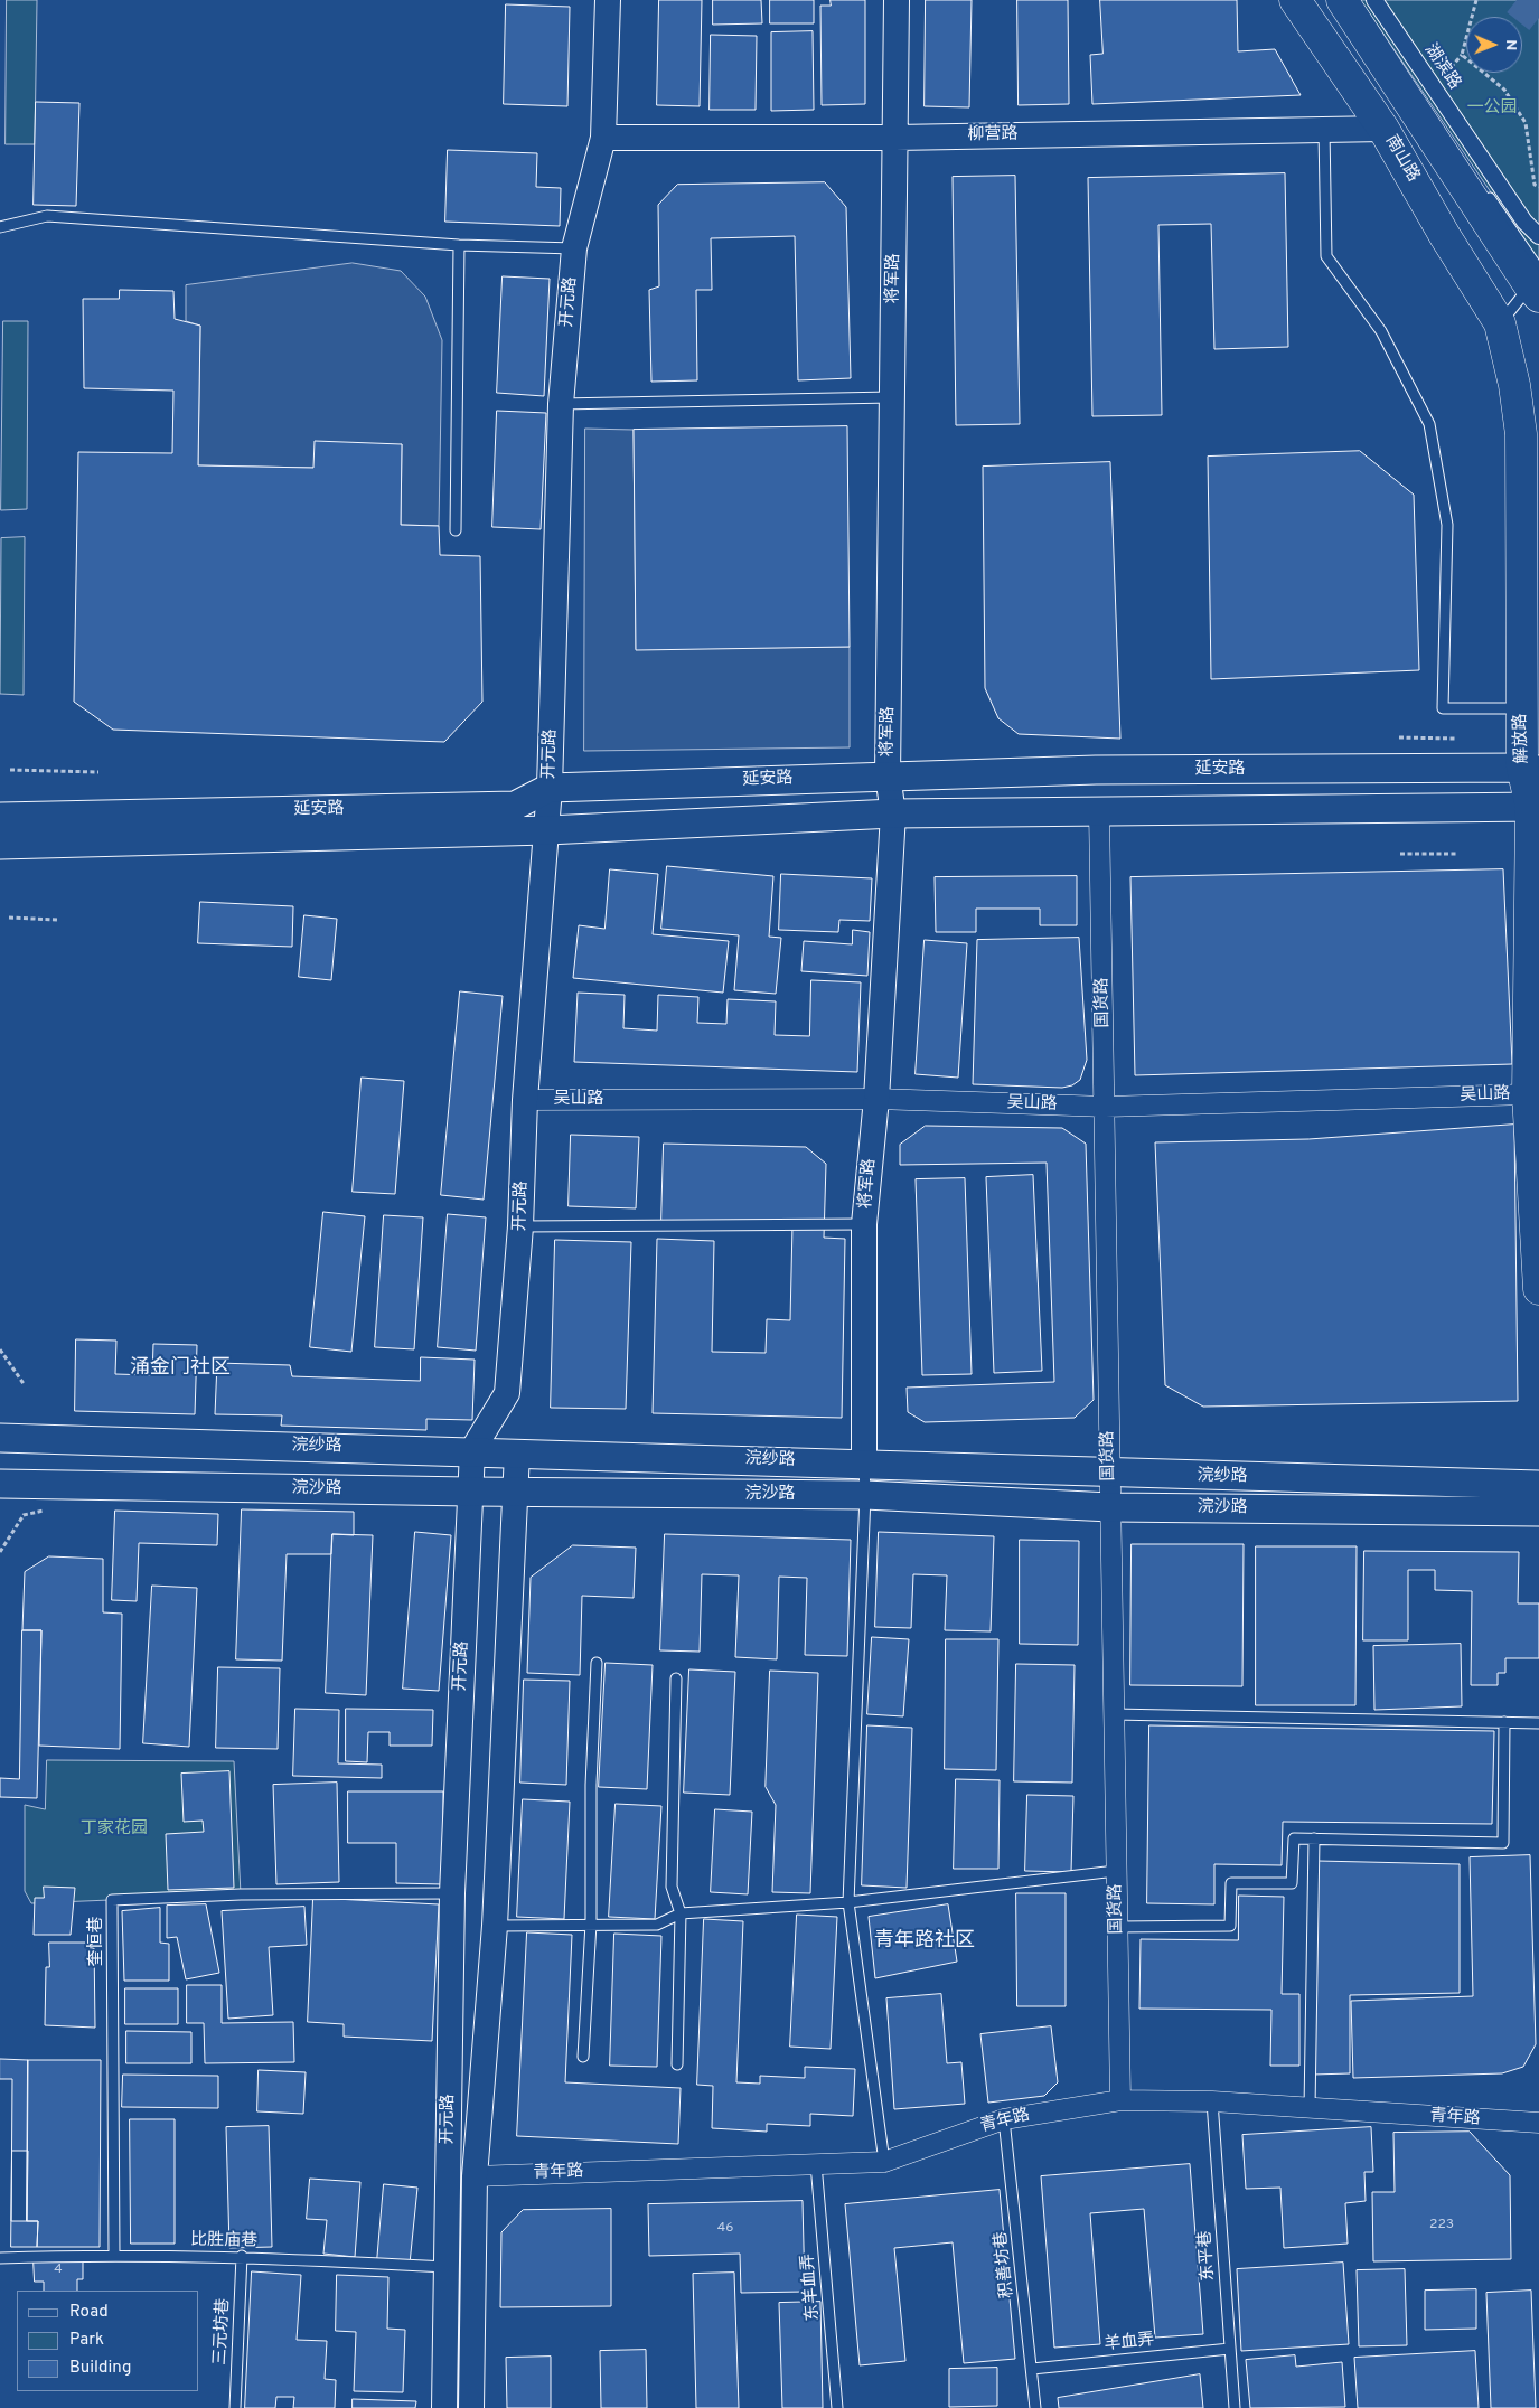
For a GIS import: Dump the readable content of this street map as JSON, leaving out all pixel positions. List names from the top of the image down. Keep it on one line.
{"streets":{"main road":["南山路","解放路","延安路","浣纱路","浣沙路"],"street":["湖滨路","柳营路","将军路","开元路","国货路","吴山路","青年路"],"lane":["奎恒巷","比胜庙巷","东平巷","积善坊巷","东羊血弄","三元坊巷","羊血弄"]},"crossings":[["柳营路","南山路"],["柳营路","将军路"],["柳营路","开元路"],["南山路","解放路"],["将军路","延安路"],["将军路","吴山路"],["将军路","浣纱路"],["开元路","延安路"],["开元路","吴山路"],["开元路","浣纱路"],["开元路","浣沙路"],["开元路","奎恒巷"],["开元路","青年路"],["开元路","比胜庙巷"],["解放路","延安路"],["解放路","吴山路"],["延安路","国货路"],["国货路","吴山路"],["国货路","浣纱路"],["国货路","浣沙路"],["国货路","青年路"],["奎恒巷","比胜庙巷"],["青年路","东平巷"],["青年路","积善坊巷"],["青年路","东羊血弄"],["比胜庙巷","三元坊巷"],["东平巷","羊血弄"],["积善坊巷","羊血弄"]],"districts":["涌金门社区","青年路社区"],"parks":["一公园","丁家花园"],"house_numbers":["223","46","4"],"legend":["Road","Park","Building"],"north":"right"}
